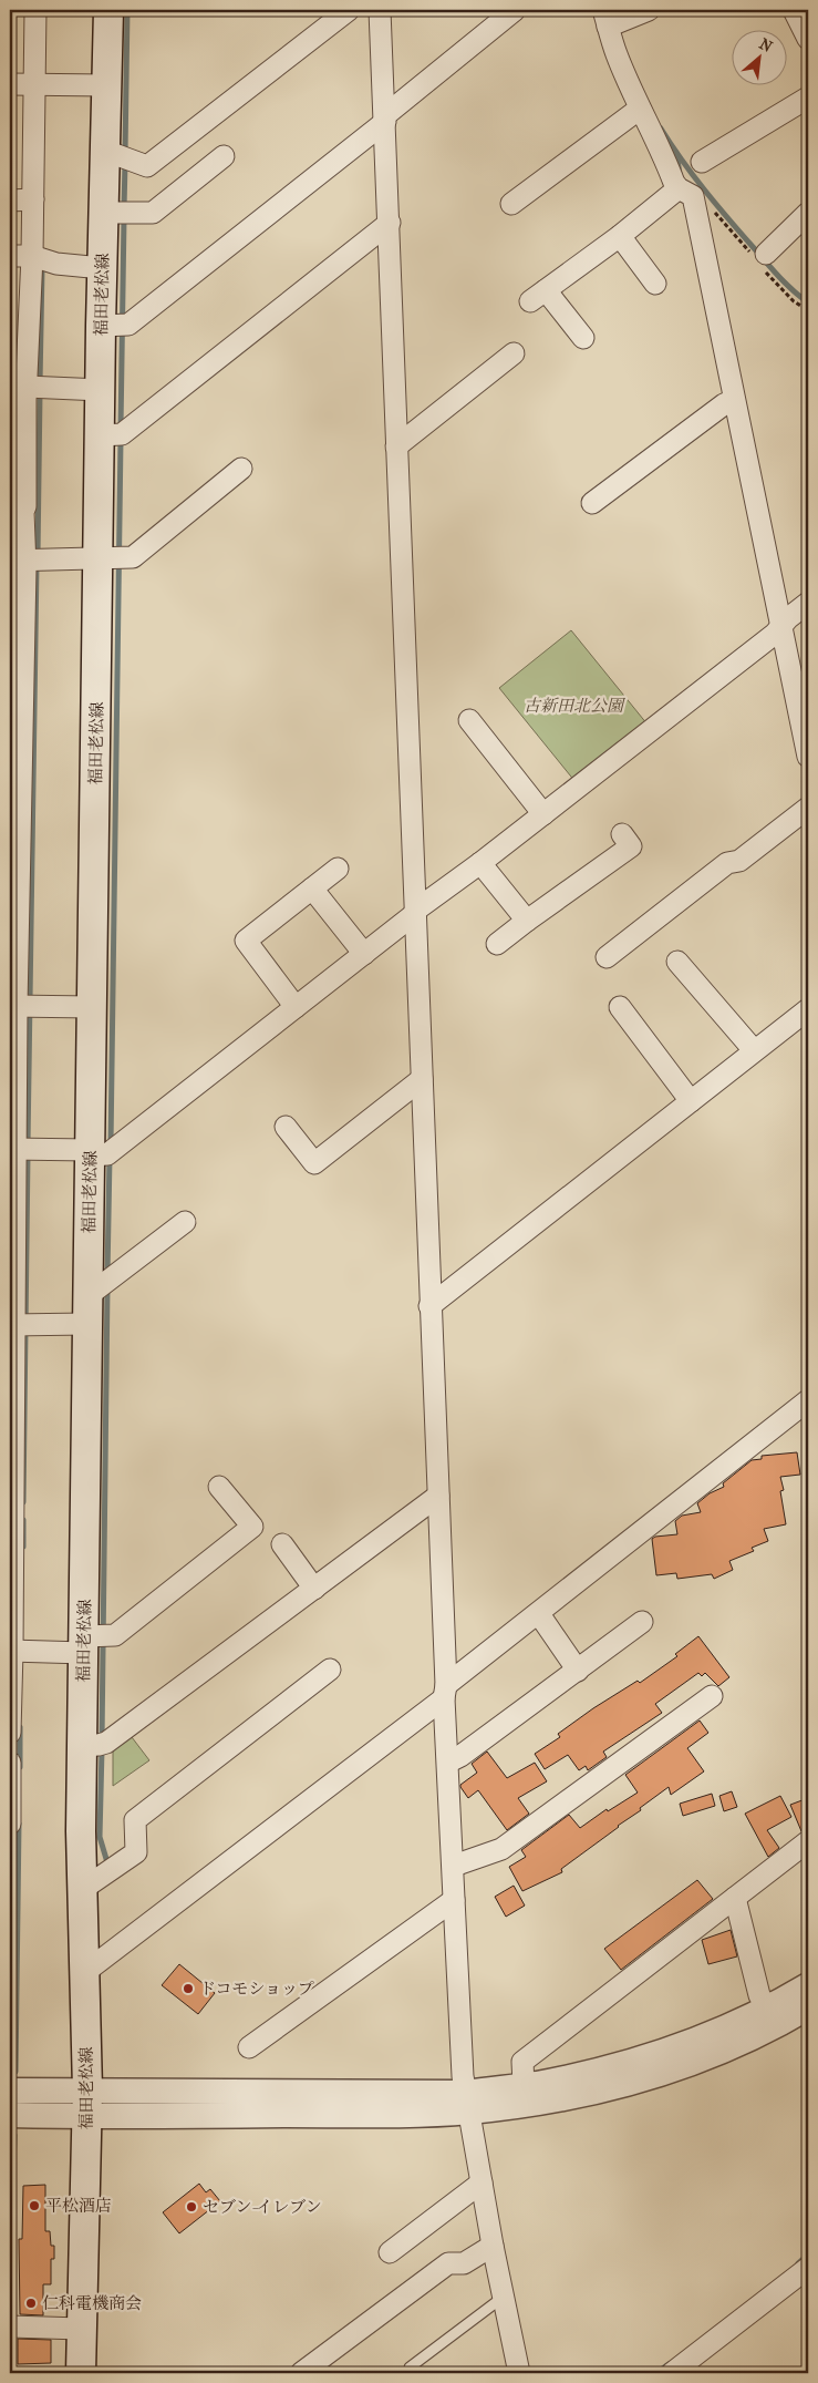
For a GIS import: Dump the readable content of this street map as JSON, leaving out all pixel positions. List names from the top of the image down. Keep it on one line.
{"streets":{"main road":["福田老松線"]},"parks":["古新田北公園"],"places":["ドコモショップ","平松酒店","セブン-イレブン","仁科電機商会"],"north":"top right"}
